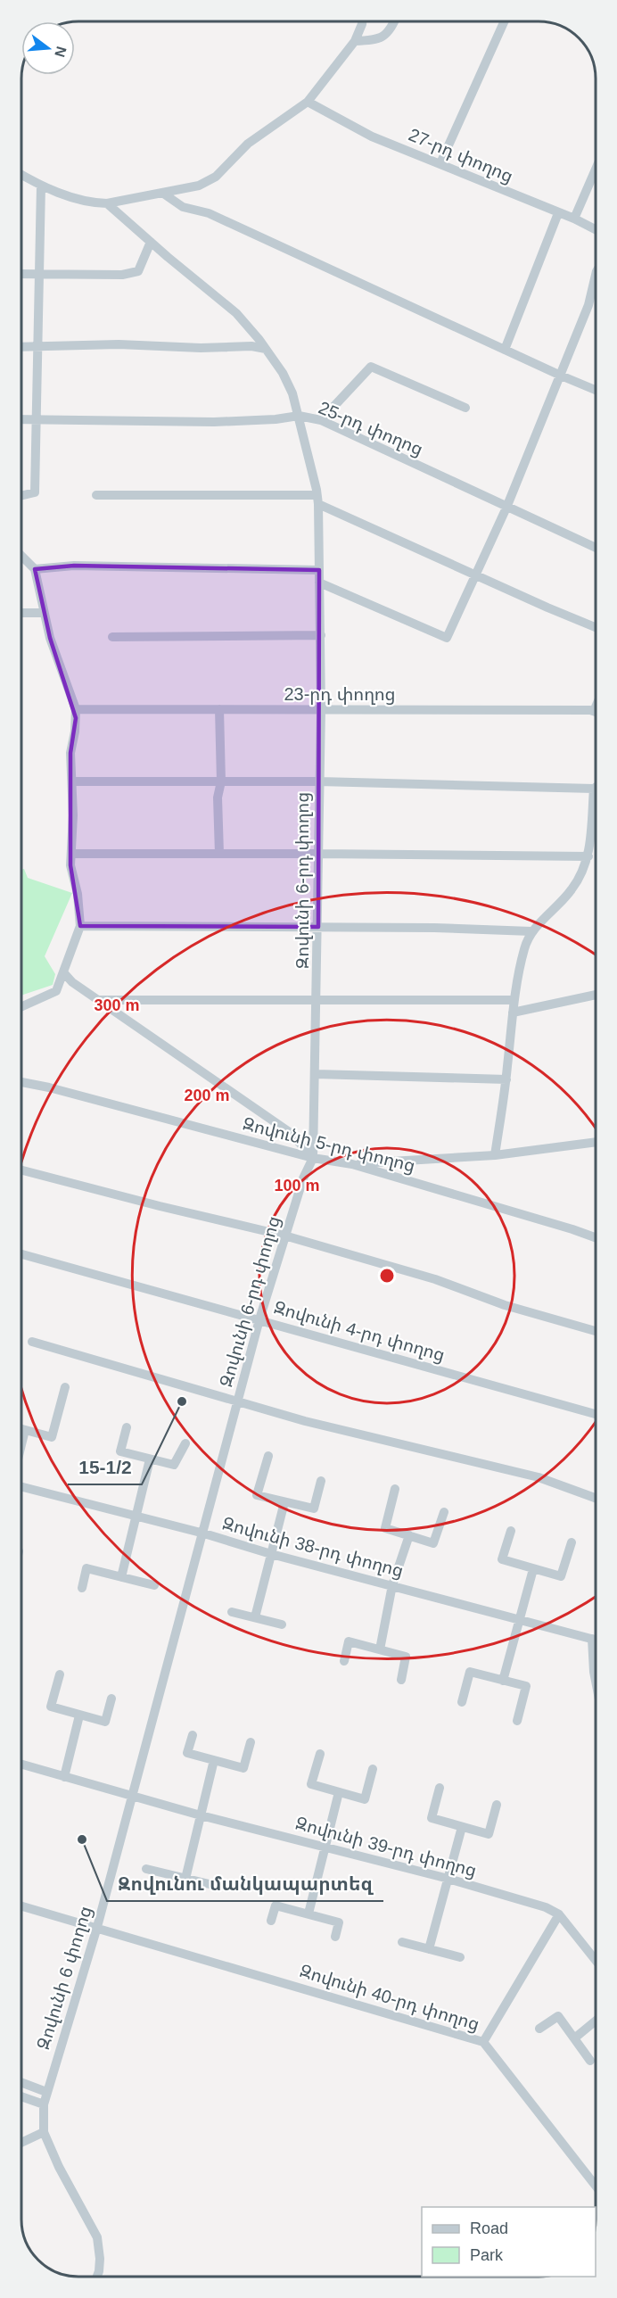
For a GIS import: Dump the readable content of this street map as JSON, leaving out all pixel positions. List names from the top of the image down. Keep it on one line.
{"streets":{"street":["27-րդ փողոց","25-րդ փողոց","23-րդ փողոց","Զովունի 6-րդ փողոց","Զովունի 5-րդ փողոց","Զովունի 4-րդ փողոց","Զովունի 38-րդ փողոց","Զովունի 39-րդ փողոց","Զովունի 6 փողոց","Զովունի 40-րդ փողոց"]},"crossings":[["25-րդ փողոց","Զովունի 6-րդ փողոց"],["23-րդ փողոց","Զովունի 6-րդ փողոց"],["Զովունի 6-րդ փողոց","Զովունի 5-րդ փողոց"],["Զովունի 6-րդ փողոց","Զովունի 4-րդ փողոց"],["Զովունի 6-րդ փողոց","Զովունի 38-րդ փողոց"],["Զովունի 6-րդ փողոց","Զովունի 39-րդ փողոց"],["Զովունի 6-րդ փողոց","Զովունի 6 փողոց"],["Զովունի 39-րդ փողոց","Զովունի 6 փողոց"],["Զովունի 6 փողոց","Զովունի 40-րդ փողոց"]],"places":["15-1/2","Զովունու մանկապարտեզ"],"legend":["Road","Park"],"north":"right","rings":["300 m","200 m","100 m"]}
